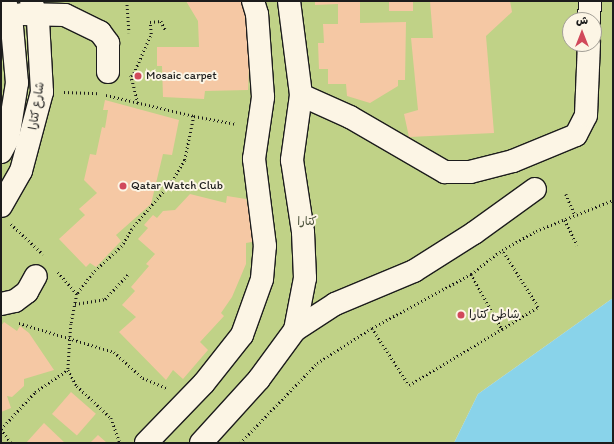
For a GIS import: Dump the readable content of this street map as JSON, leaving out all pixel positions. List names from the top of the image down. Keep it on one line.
{"streets":{"street":["شارع كتارا"]},"parks":["كتارا"],"places":["Mosaic carpet","Qatar Watch Club","شاطئ كتارا"],"north":"top"}
